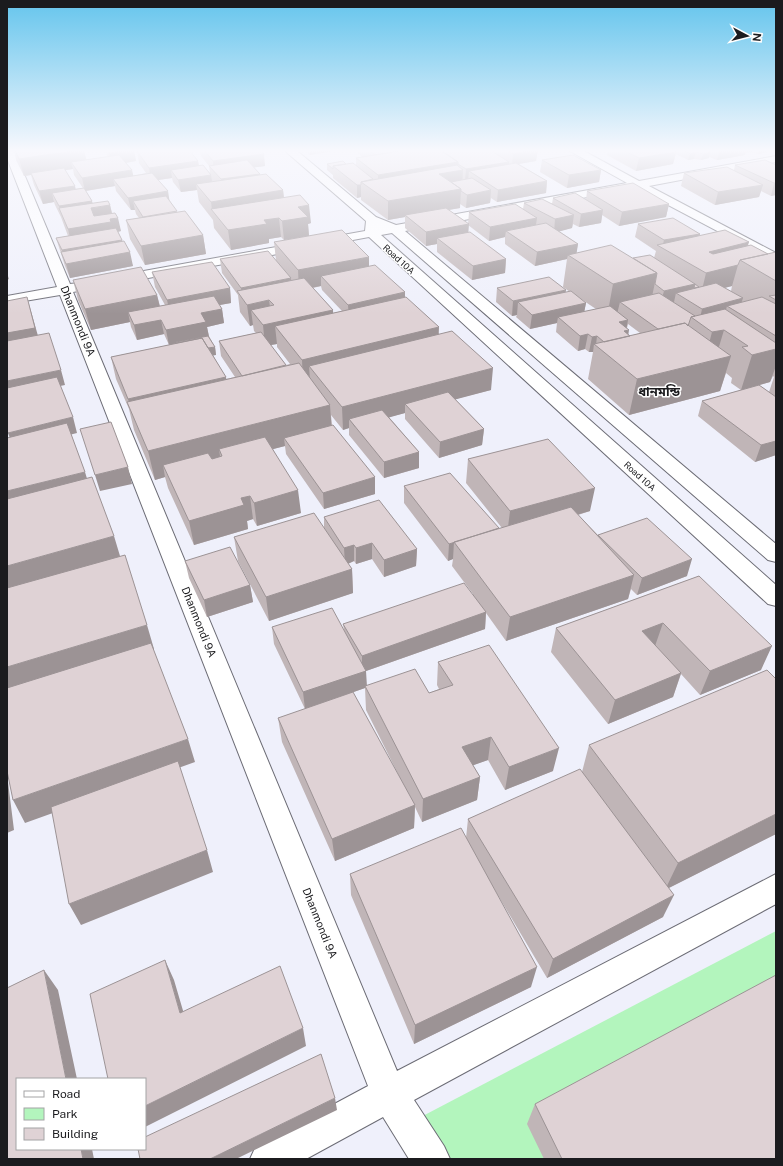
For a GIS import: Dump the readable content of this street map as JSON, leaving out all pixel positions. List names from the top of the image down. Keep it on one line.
{"streets":{"street":["Road 10A","Dhanmondi 9A"]},"districts":["ধানমন্ডি"],"legend":["Road","Park","Building"],"north":"right"}
